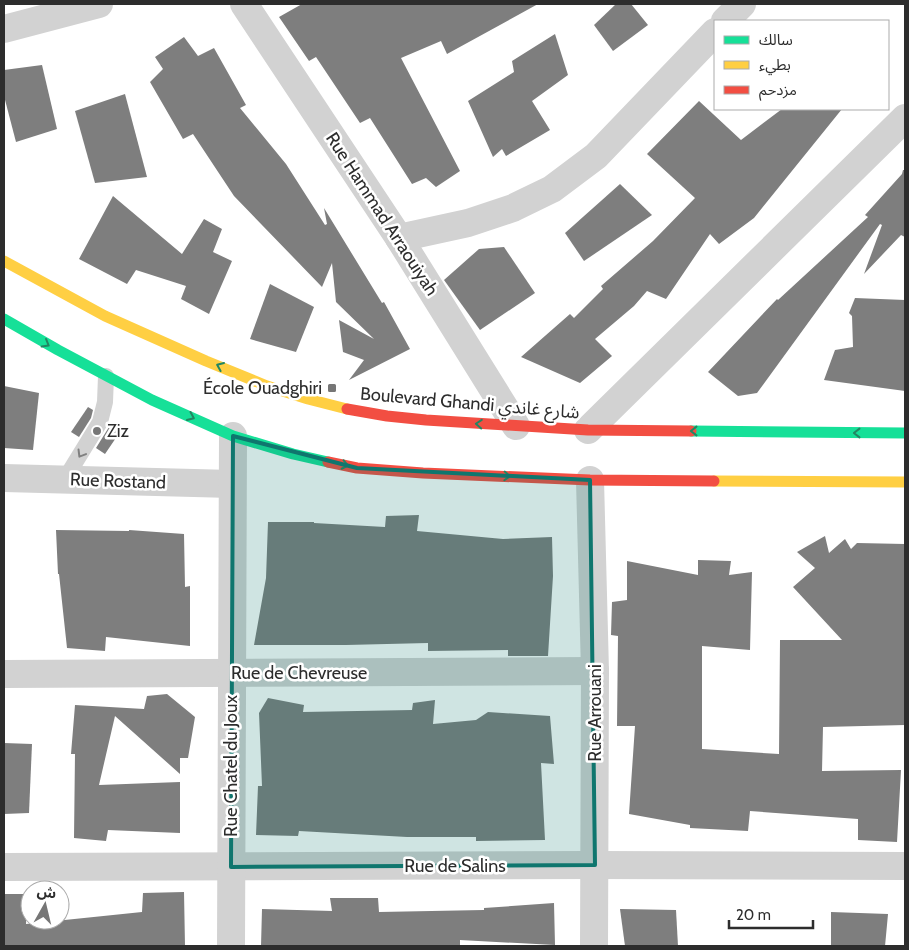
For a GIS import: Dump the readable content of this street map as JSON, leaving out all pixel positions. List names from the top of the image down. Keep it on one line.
{"streets":{"main road":["Boulevard Ghandi شارع غاندي"],"street":["Rue Hammad Arraouiyah","Rue Rostand","Rue de Chevreuse","Rue Arrouani","Rue Chatel du Joux","Rue de Salins"]},"crossings":[["Rue Hammad Arraouiyah","Boulevard Ghandi شارع غاندي"],["Rue Rostand","Rue Chatel du Joux"],["Rue de Chevreuse","Rue Arrouani"],["Rue de Chevreuse","Rue Chatel du Joux"],["Rue Arrouani","Rue de Salins"],["Rue Chatel du Joux","Rue de Salins"]],"places":{"transit":["École Ouadghiri"],"other":["Ziz"]},"legend":["سالك","بطيء","مزدحم"],"scale_bar":"20 m","north":"top"}
